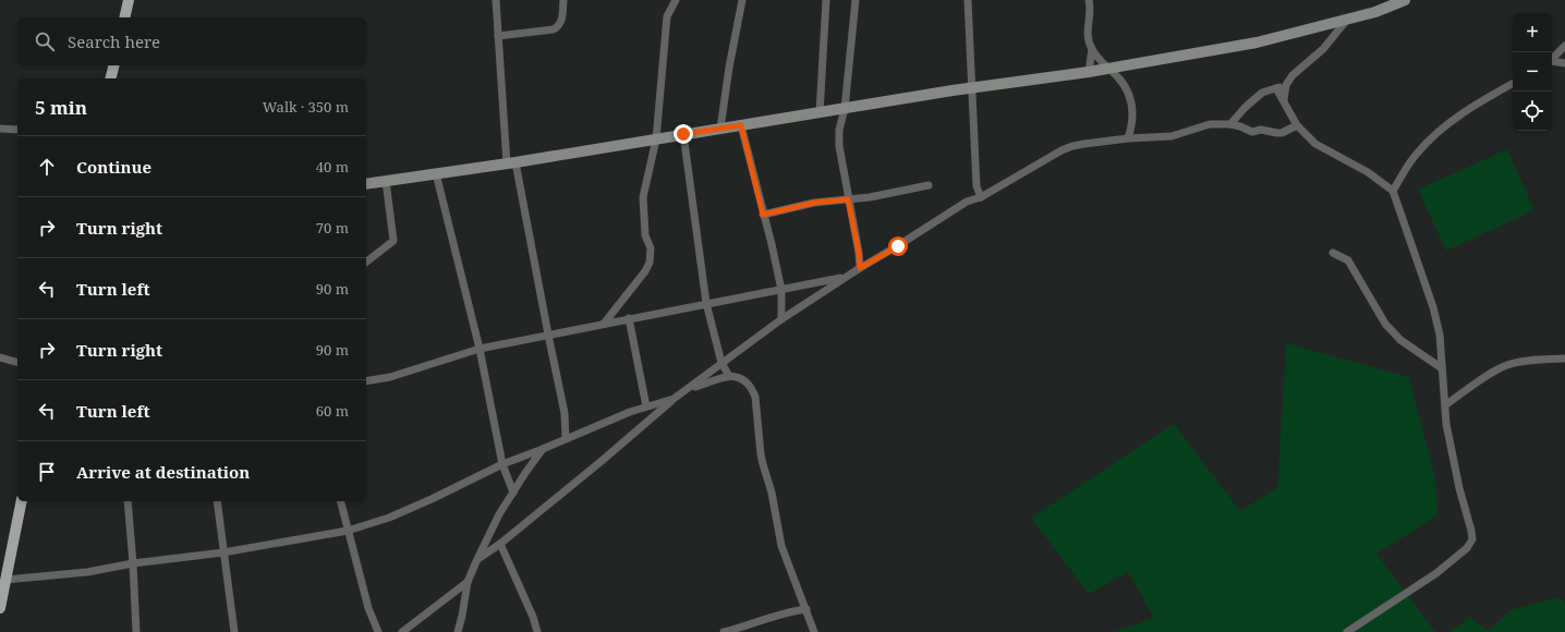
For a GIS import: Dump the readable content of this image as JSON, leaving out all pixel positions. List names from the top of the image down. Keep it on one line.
{"page":{"map_buttons":["+","−"],"search":"Search here","heading":["5 min","Walk · 350 m"],"list":[["Continue","40 m"],["Turn right","70 m"],["Turn left","90 m"],["Turn right","90 m"],["Turn left","60 m"],"Arrive at destination"]}}
